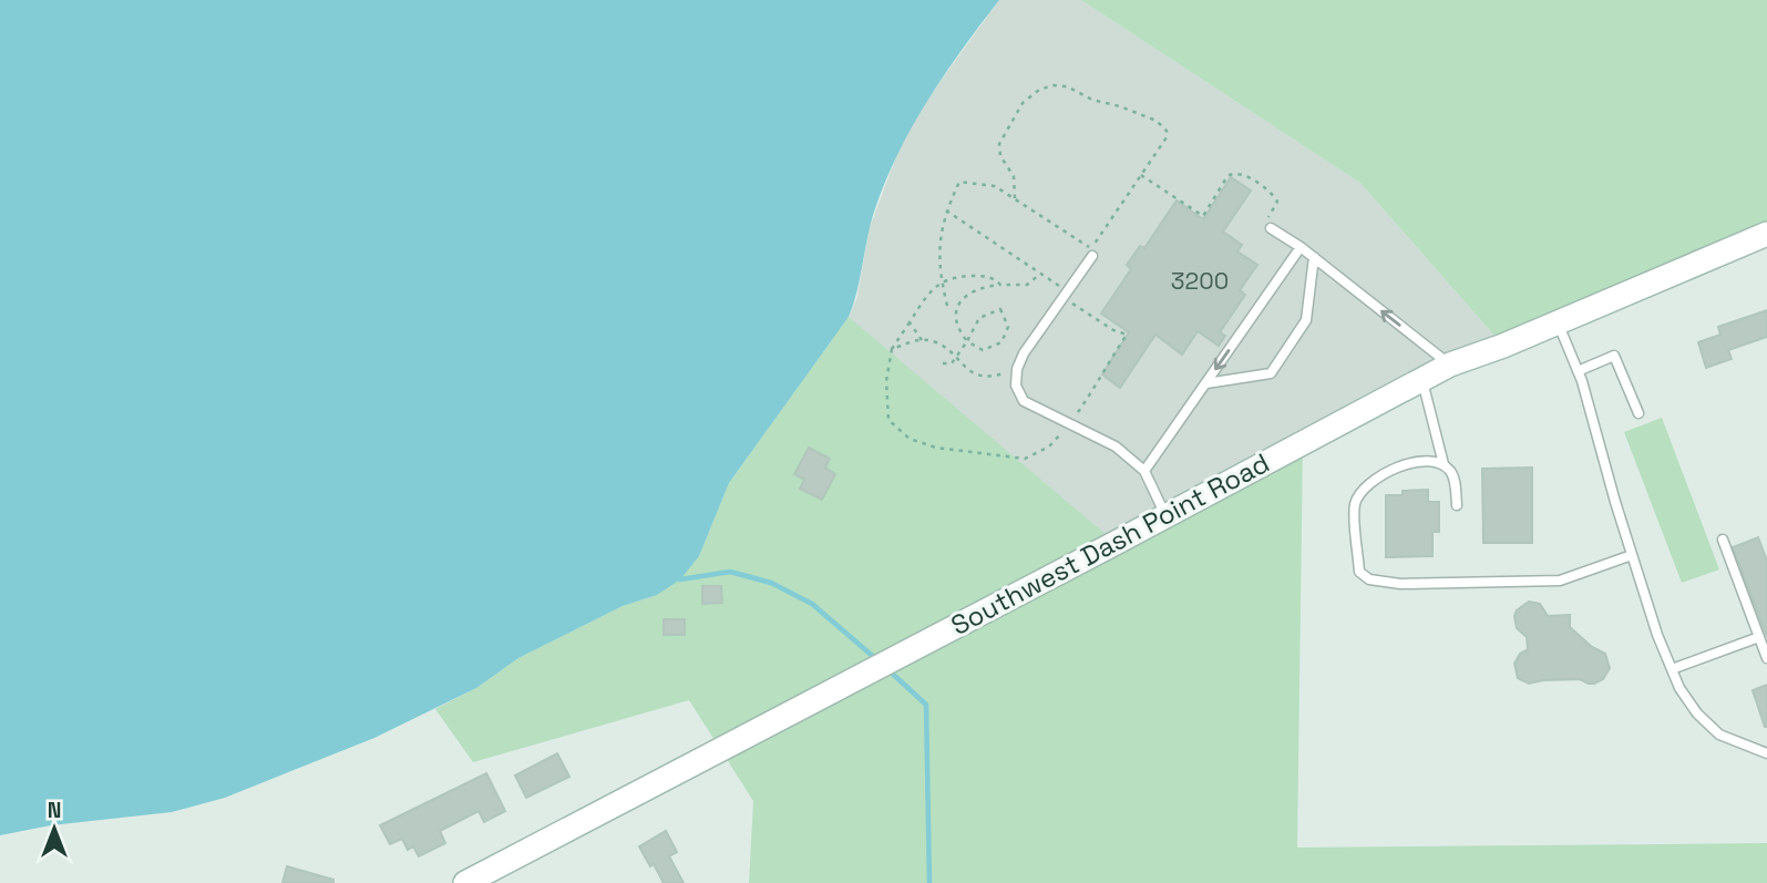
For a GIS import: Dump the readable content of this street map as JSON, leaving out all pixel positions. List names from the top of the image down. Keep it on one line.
{"streets":{"main road":["Southwest Dash Point Road"]},"house_numbers":["3200"],"north":"top"}
